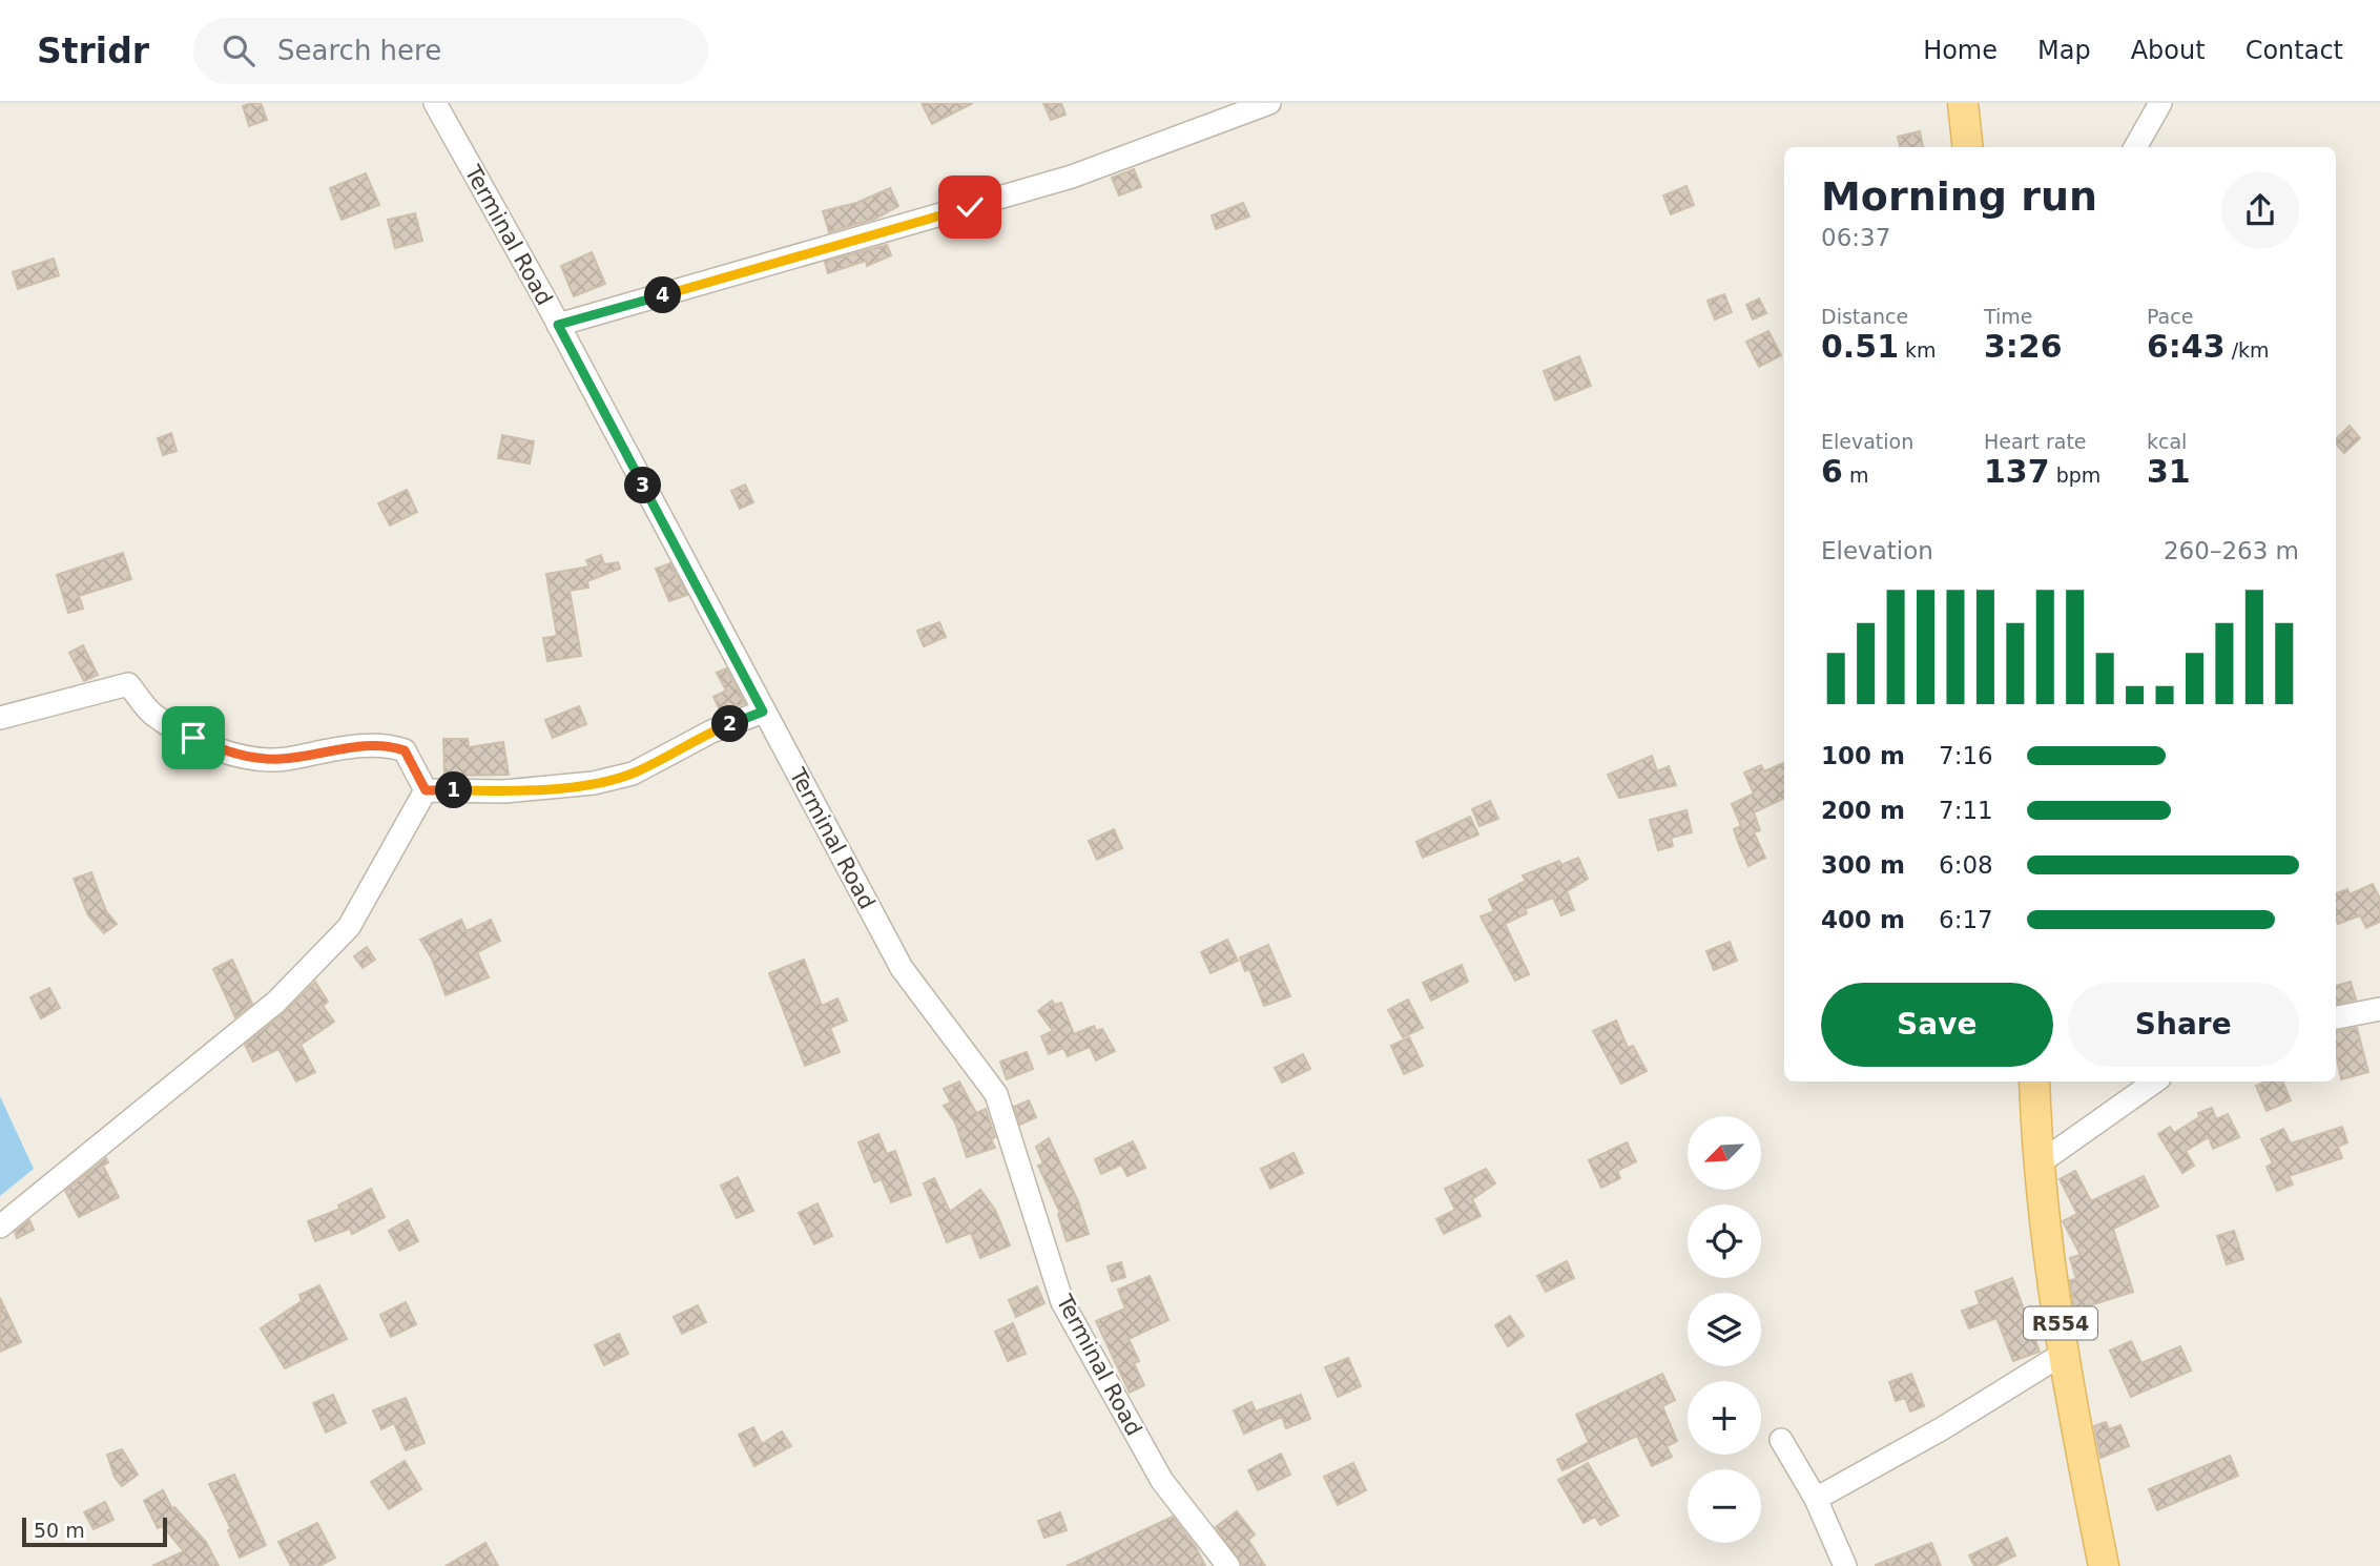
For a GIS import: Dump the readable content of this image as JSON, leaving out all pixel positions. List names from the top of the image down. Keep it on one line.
{"streets":{"main road":["R554"],"street":["Terminal Road"]},"scale_bar":"50 m","north":"bottom left","page":{"header":"Stridr","search":"Search here","nav":["Home","Map","About","Contact"],"heading":["Morning run","06:37"],"stats":[["Distance","0.51 km"],["Time","3:26"],["Pace","6:43 /km"],["Elevation","6 m"],["Heart rate","137 bpm"],["kcal","31"]],"pins":["4","3","2","1"],"chart":["Elevation","260–263 m"],"list":[{"name":"100 m","note":"7:16"},{"name":"200 m","note":"7:11"},{"name":"300 m","note":"6:08"},{"name":"400 m","note":"6:17"}],"buttons":["Save","Share"],"map_buttons":["+","−"],"scale":"50 m"}}
